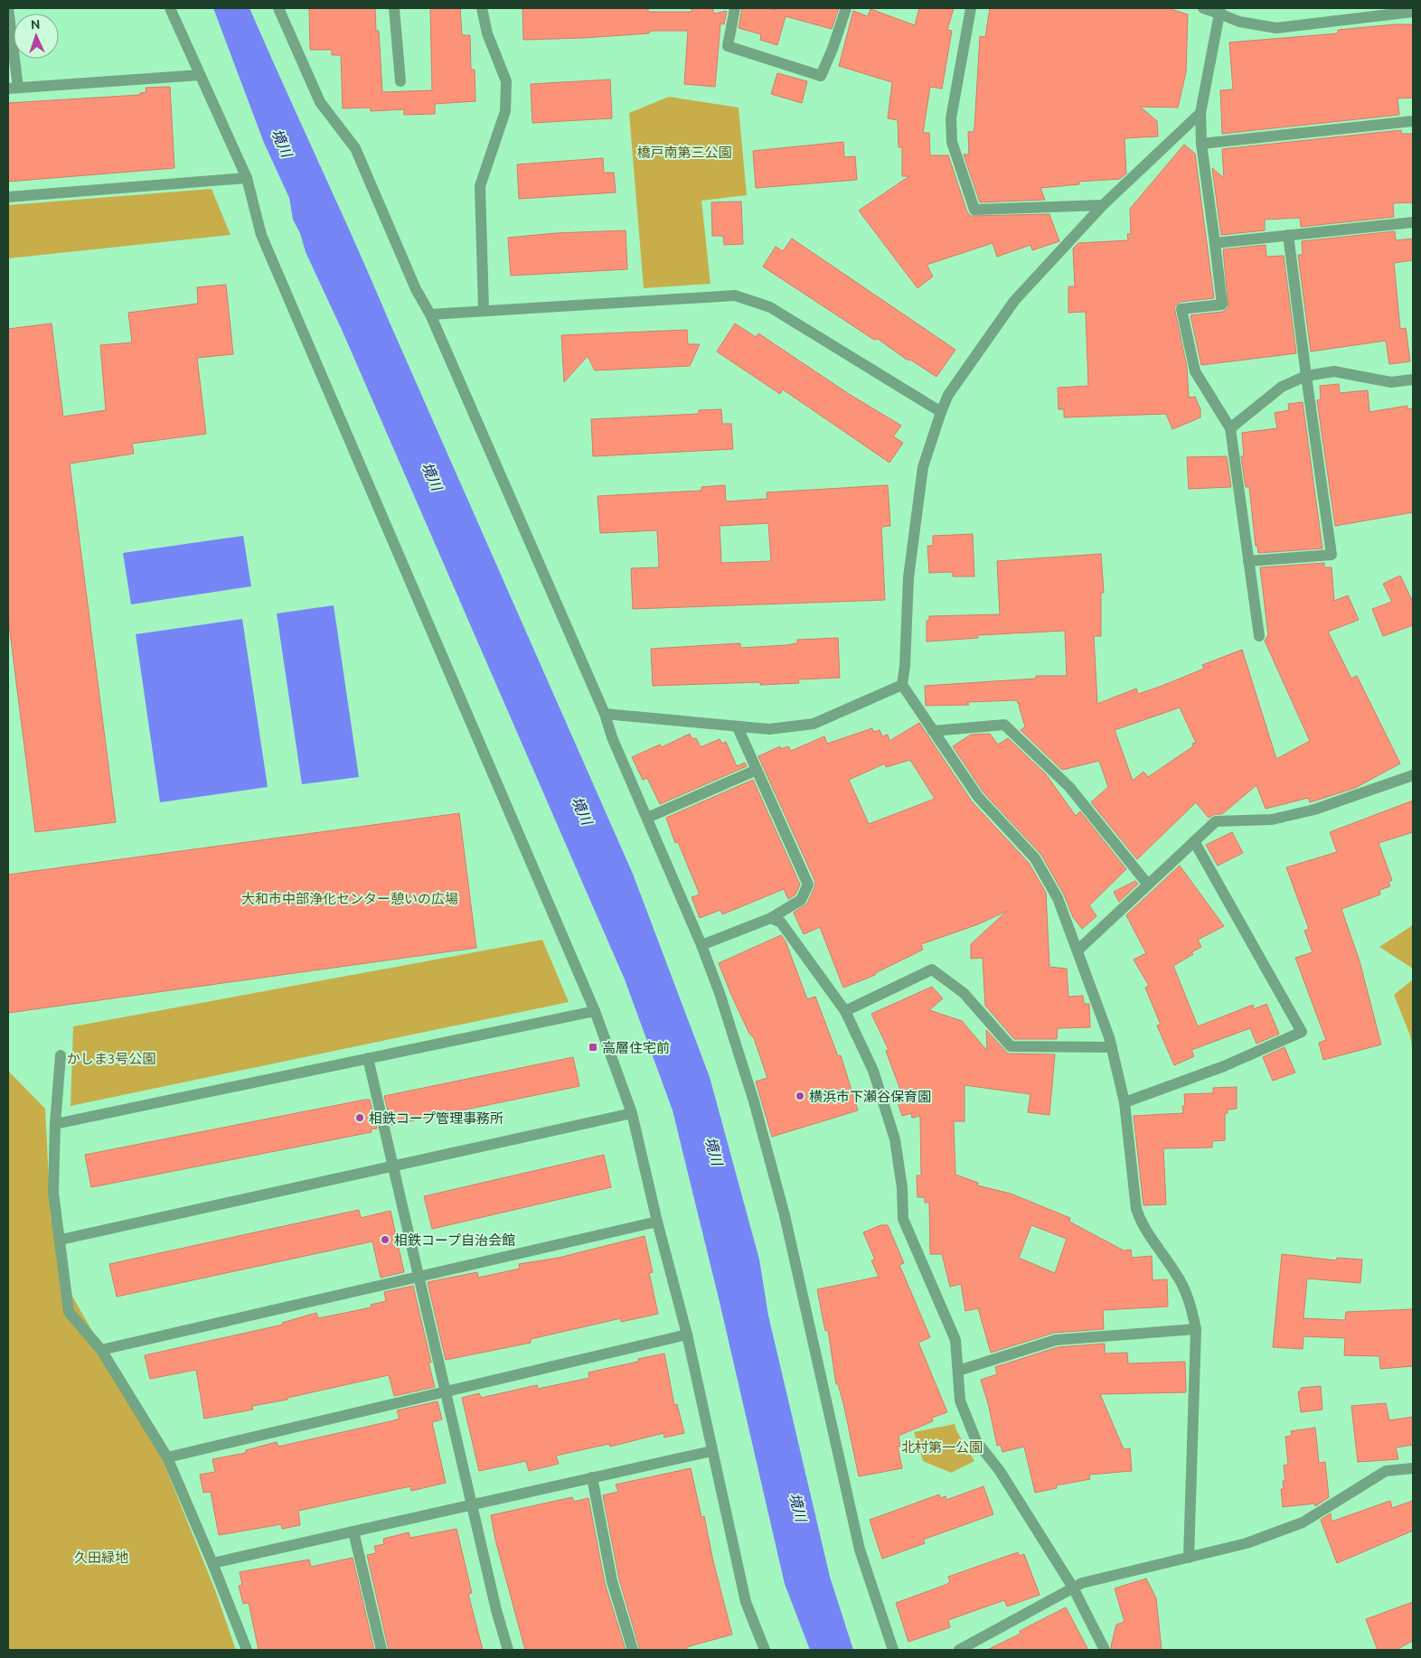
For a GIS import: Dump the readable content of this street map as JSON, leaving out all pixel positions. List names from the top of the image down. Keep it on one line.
{"water":["境川"],"parks":["橋戸南第三公園","大和市中部浄化センター憩いの広場","かしま3号公園","北村第一公園","久田緑地"],"places":{"transit":["高層住宅前"],"other":["横浜市下瀬谷保育園","相鉄コープ管理事務所","相鉄コープ自治会館"]},"north":"top"}
